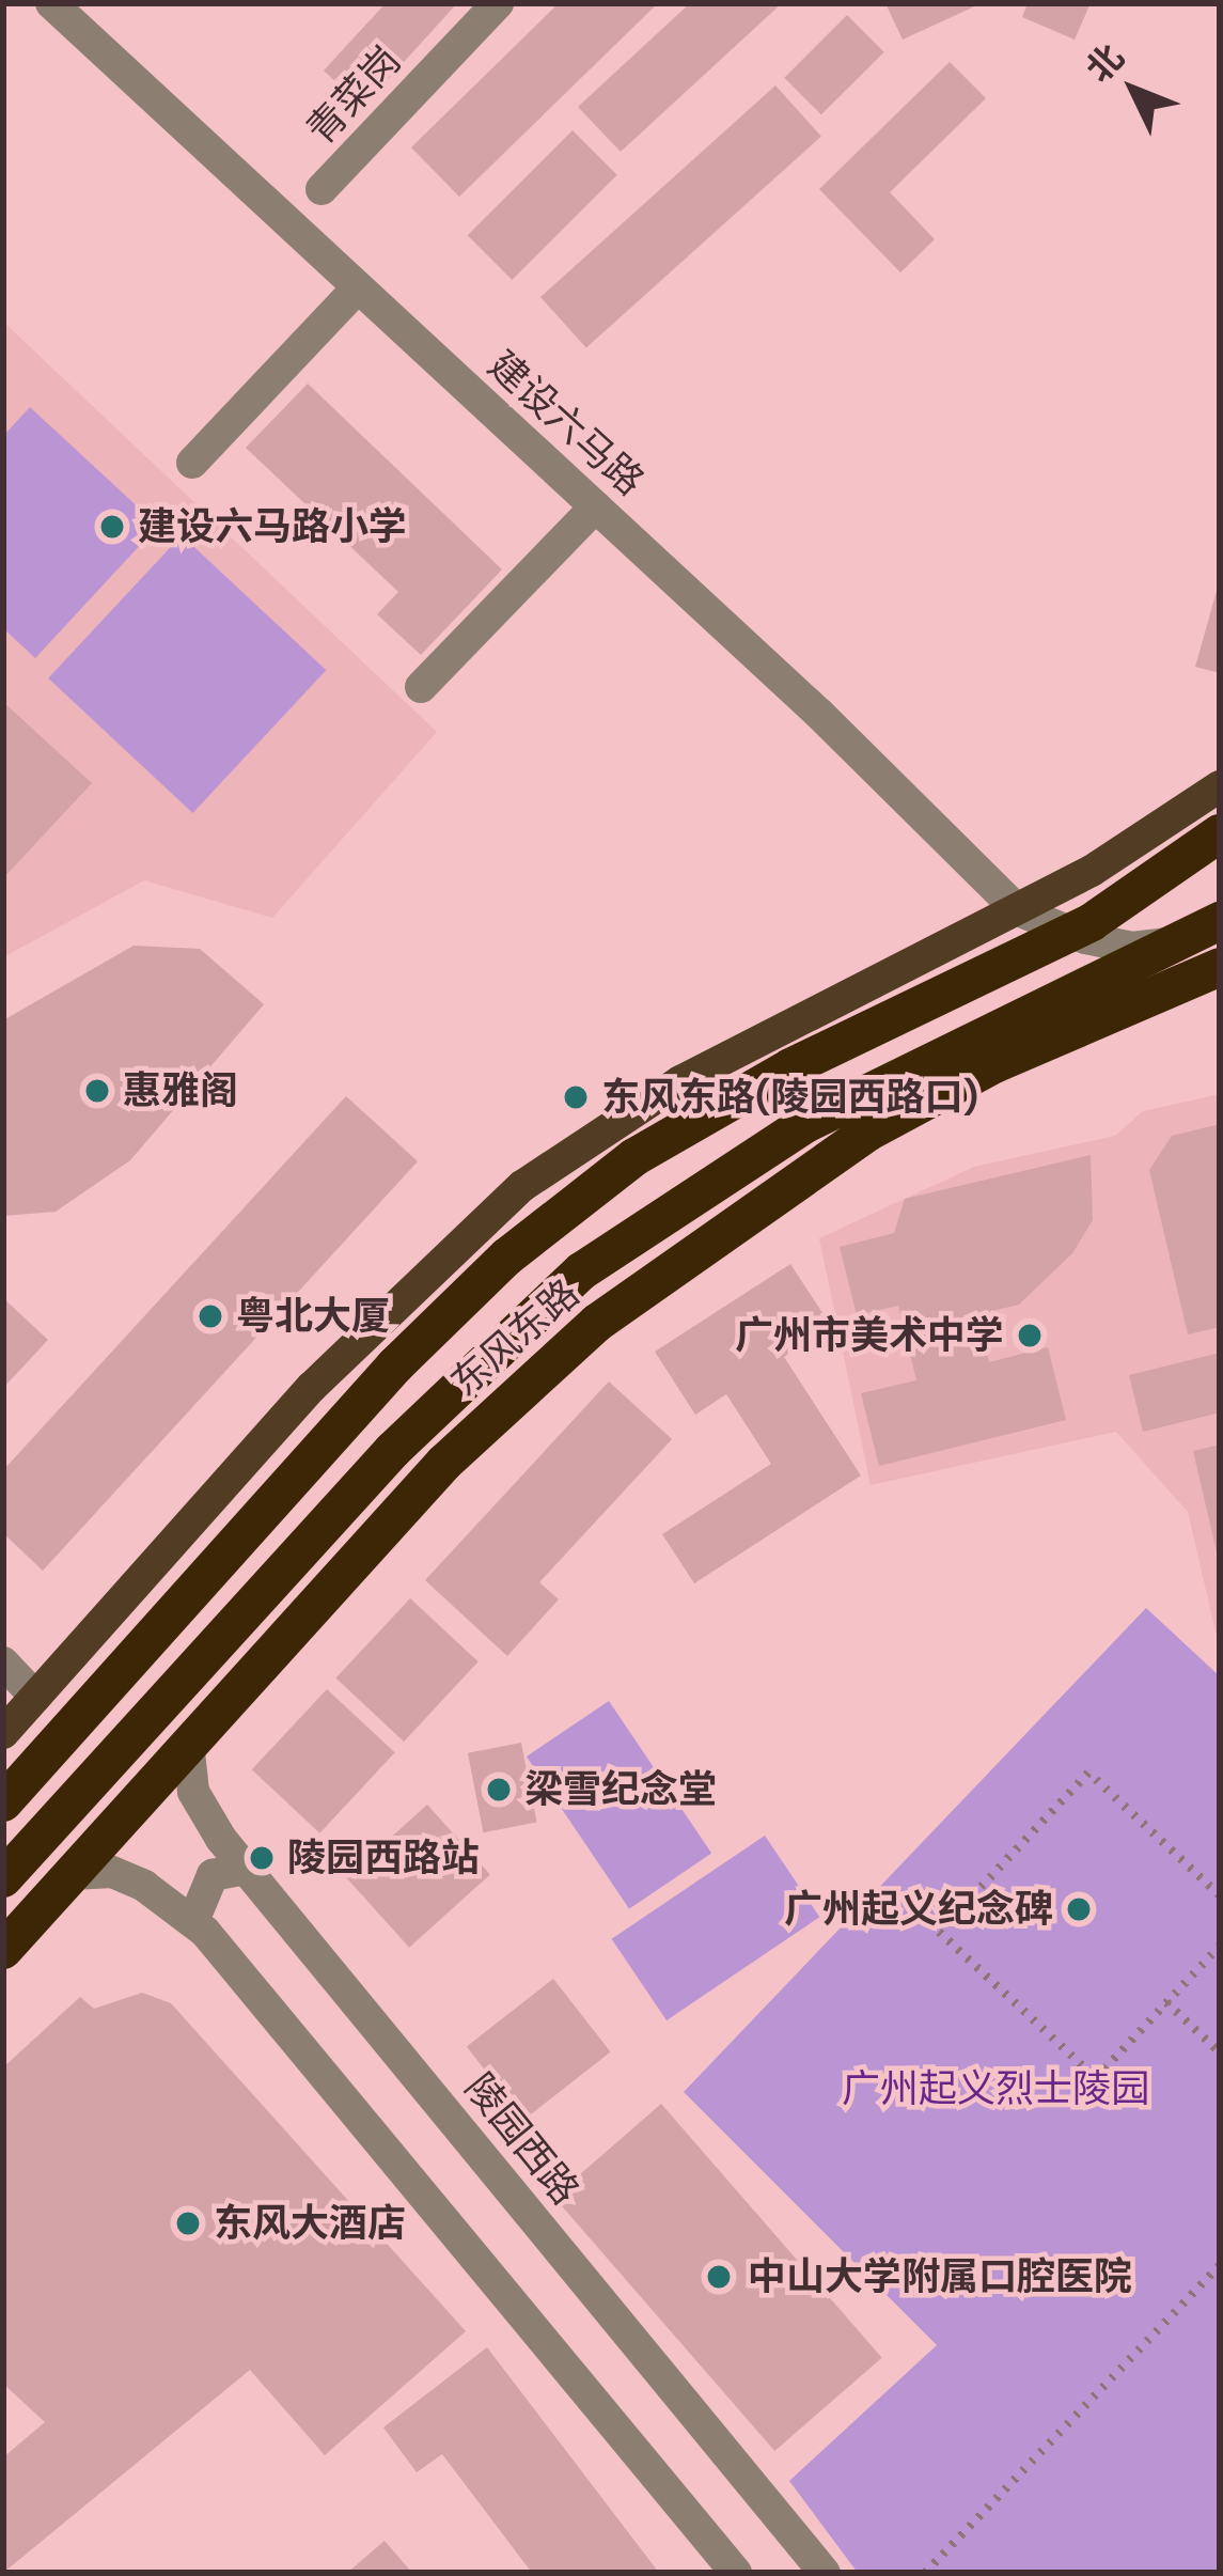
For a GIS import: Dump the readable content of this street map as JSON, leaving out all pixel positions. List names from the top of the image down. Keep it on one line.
{"streets":{"highway":["东风东路"],"street":["青菜岗","建设六马路","陵园西路"]},"crossings":[["东风东路","陵园西路"]],"parks":["广州起义烈士陵园"],"places":["建设六马路小学","惠雅阁","东风东路(陵园西路口)","粤北大厦","广州市美术中学","梁雪纪念堂","陵园西路站","广州起义纪念碑","东风大酒店","中山大学附属口腔医院"],"north":"top left"}
